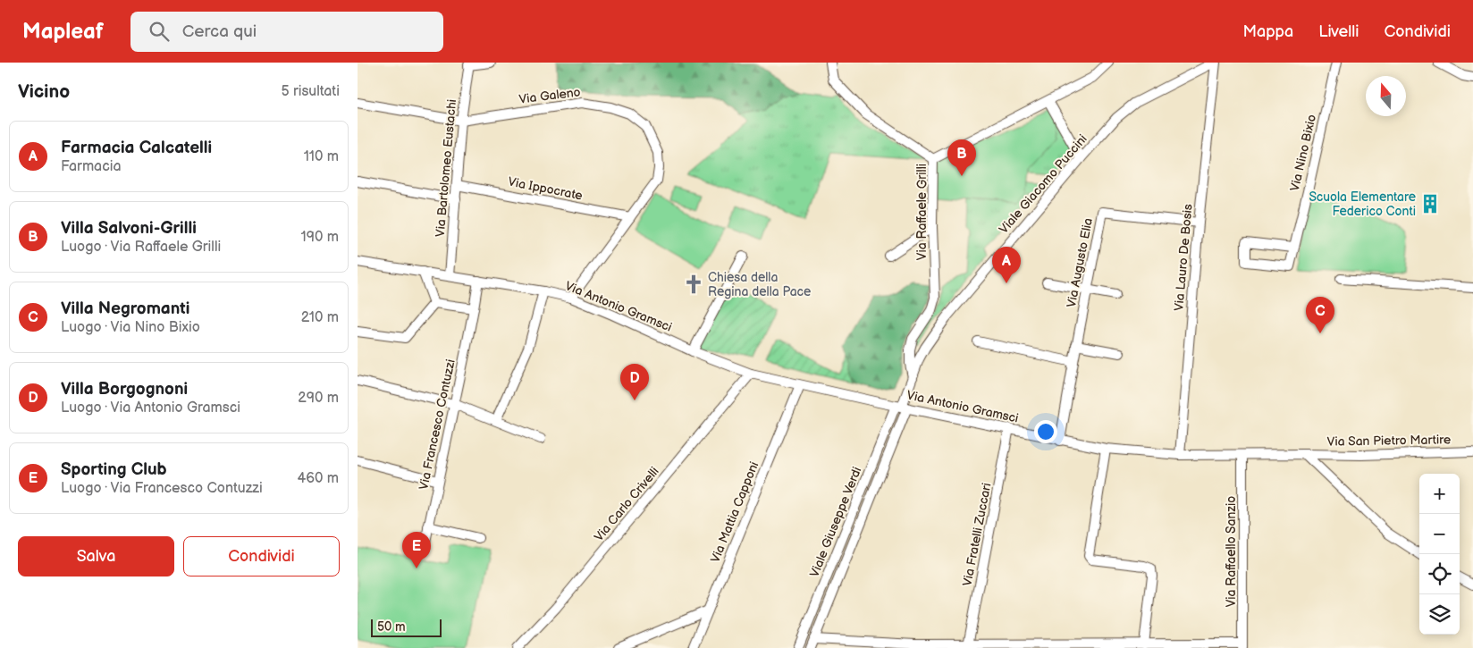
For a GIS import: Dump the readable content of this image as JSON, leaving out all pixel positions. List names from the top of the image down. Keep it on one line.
{"streets":{"street":["Via Galeno","Via Nino Bixio","Via Bartolomeo Eustachi","Viale Giacomo Puccini","Via Ippocrate","Via Raffaele Grilli","Via Lauro De Bosis","Via Augusto Elia","Via Antonio Gramsci","Via Francesco Contuzzi","Via San Pietro Martire","Via Carlo Crivelli","Via Mattia Capponi","Viale Giuseppe Verdi","Via Fratelli Zuccari","Via Raffaello Sanzio"]},"crossings":[["Via Galeno","Via Bartolomeo Eustachi"],["Via Galeno","Via Ippocrate"],["Via Galeno","Via Antonio Gramsci"],["Via Bartolomeo Eustachi","Via Ippocrate"],["Via Bartolomeo Eustachi","Via Antonio Gramsci"],["Viale Giacomo Puccini","Via Raffaele Grilli"],["Viale Giacomo Puccini","Via Lauro De Bosis"],["Viale Giacomo Puccini","Via Antonio Gramsci"],["Viale Giacomo Puccini","Viale Giuseppe Verdi"],["Via Lauro De Bosis","Via Augusto Elia"],["Via Lauro De Bosis","Via Antonio Gramsci"],["Via Augusto Elia","Via Antonio Gramsci"],["Via Antonio Gramsci","Via Francesco Contuzzi"],["Via Antonio Gramsci","Via San Pietro Martire"],["Via Antonio Gramsci","Via Carlo Crivelli"],["Via Antonio Gramsci","Via Mattia Capponi"],["Via Antonio Gramsci","Viale Giuseppe Verdi"],["Via Antonio Gramsci","Via Fratelli Zuccari"],["Via Antonio Gramsci","Via Raffaello Sanzio"]],"places":{"building":["Scuola Elementare Federico Conti"],"church":["Chiesa della Regina della Pace"]},"scale_bar":"50 m","north":"top","page":{"header":"Mapleaf","search":"Cerca qui","nav":["Mappa","Livelli","Condividi"],"heading":["Vicino","5 risultati"],"list":[{"mark":"A","name":"Farmacia Calcatelli","note":"Farmacia","value":"110 m"},{"mark":"B","name":"Villa Salvoni-Grilli","note":"Luogo · Via Raffaele Grilli","value":"190 m"},{"mark":"C","name":"Villa Negromanti","note":"Luogo · Via Nino Bixio","value":"210 m"},{"mark":"D","name":"Villa Borgognoni","note":"Luogo · Via Antonio Gramsci","value":"290 m"},{"mark":"E","name":"Sporting Club","note":"Luogo · Via Francesco Contuzzi","value":"460 m"}],"pins":["B","A","C","D","E"],"map_buttons":["+","−"],"buttons":["Salva","Condividi"],"scale":"50 m"}}
